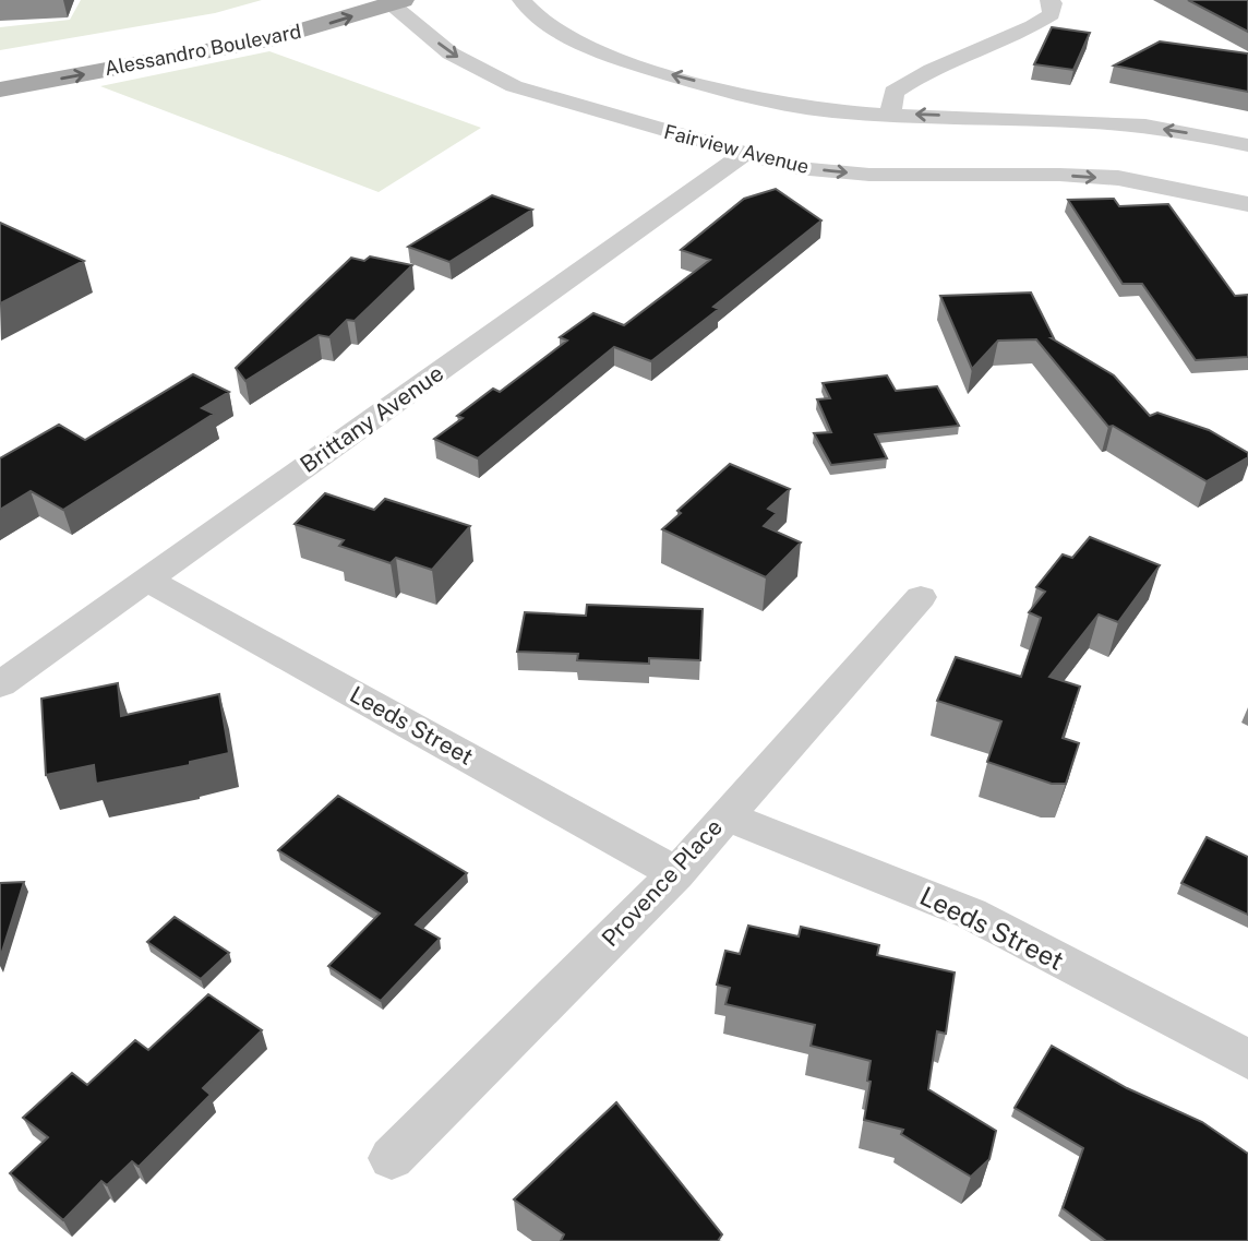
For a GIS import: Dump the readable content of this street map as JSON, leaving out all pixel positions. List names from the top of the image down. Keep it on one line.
{"streets":{"main road":["Alessandro Boulevard"],"street":["Fairview Avenue","Brittany Avenue","Leeds Street","Provence Place"]},"crossings":[["Alessandro Boulevard","Fairview Avenue"],["Fairview Avenue","Brittany Avenue"],["Brittany Avenue","Leeds Street"],["Leeds Street","Provence Place"]]}
